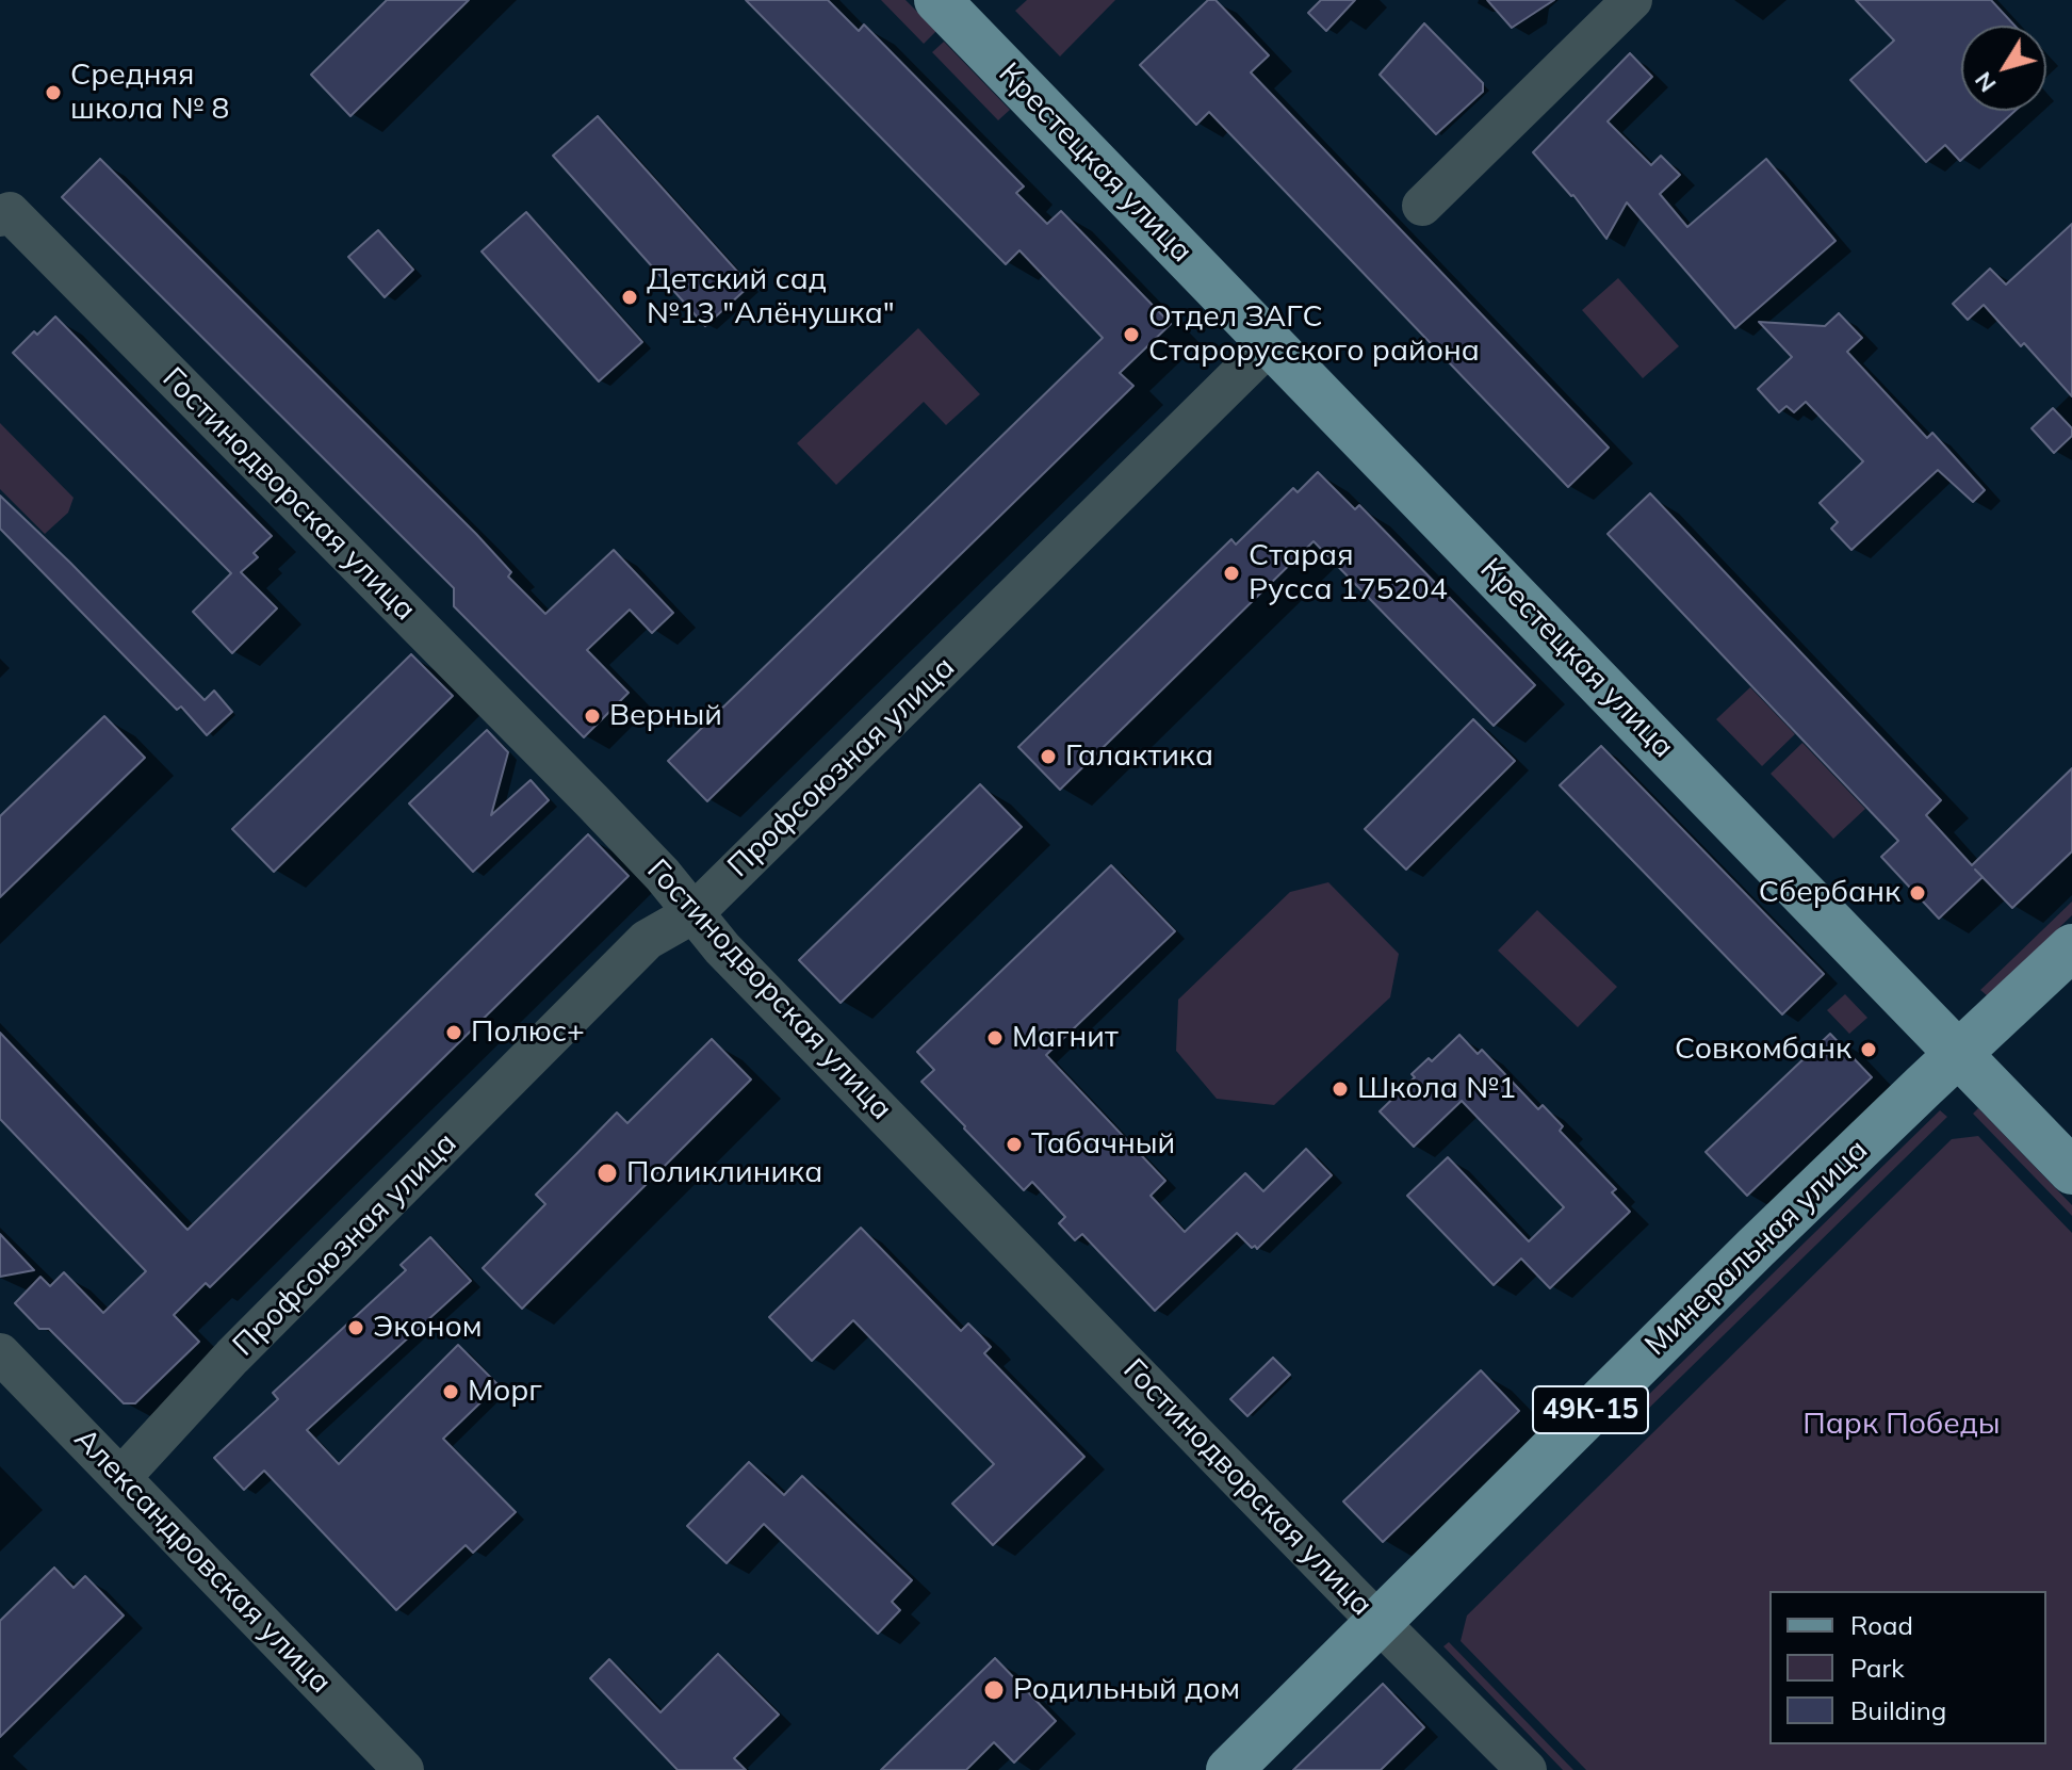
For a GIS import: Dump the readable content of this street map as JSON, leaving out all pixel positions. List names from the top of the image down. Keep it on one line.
{"streets":{"main road":["Крестецкая улица","Минеральная улица","49К-15"],"street":["Гостинодворская улица","Профсоюзная улица","Александровская улица"]},"crossings":[["Крестецкая улица","Профсоюзная улица"],["Крестецкая улица","Минеральная улица"],["Гостинодворская улица","Профсоюзная улица"],["Гостинодворская улица","Минеральная улица"],["Профсоюзная улица","Александровская улица"]],"parks":["Парк Победы"],"places":["Средняя школа № 8","Детский сад №13 \"Алёнушка\"","Отдел ЗАГС Старорусского района","Старая Русса 175204","Верный","Галактика","Сбербанк","Полюс+","Магнит","Совкомбанк","Школа №1","Табачный","Поликлиника","Эконом","Морг","Родильный дом"],"legend":["Road","Park","Building"],"north":"bottom left"}
